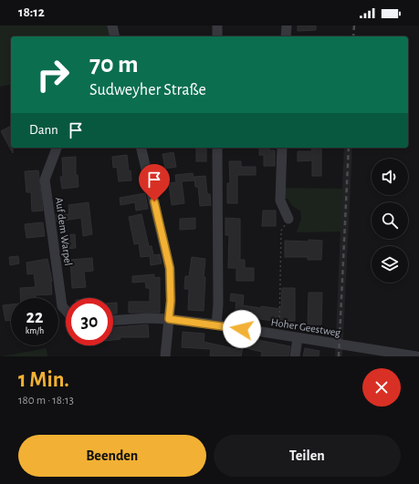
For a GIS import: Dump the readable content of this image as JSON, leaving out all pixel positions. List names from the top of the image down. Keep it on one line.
{"streets":{"street":["Auf dem Warpel","Hoher Geestweg"]},"page":{"status":"18:12","turn":["70 m","Sudweyher Straße"],"then":"Dann","speed":"22 km/h","limit":"30","heading":["1 Min.","180 m · 18:13"],"buttons":["Beenden","Teilen"]}}
